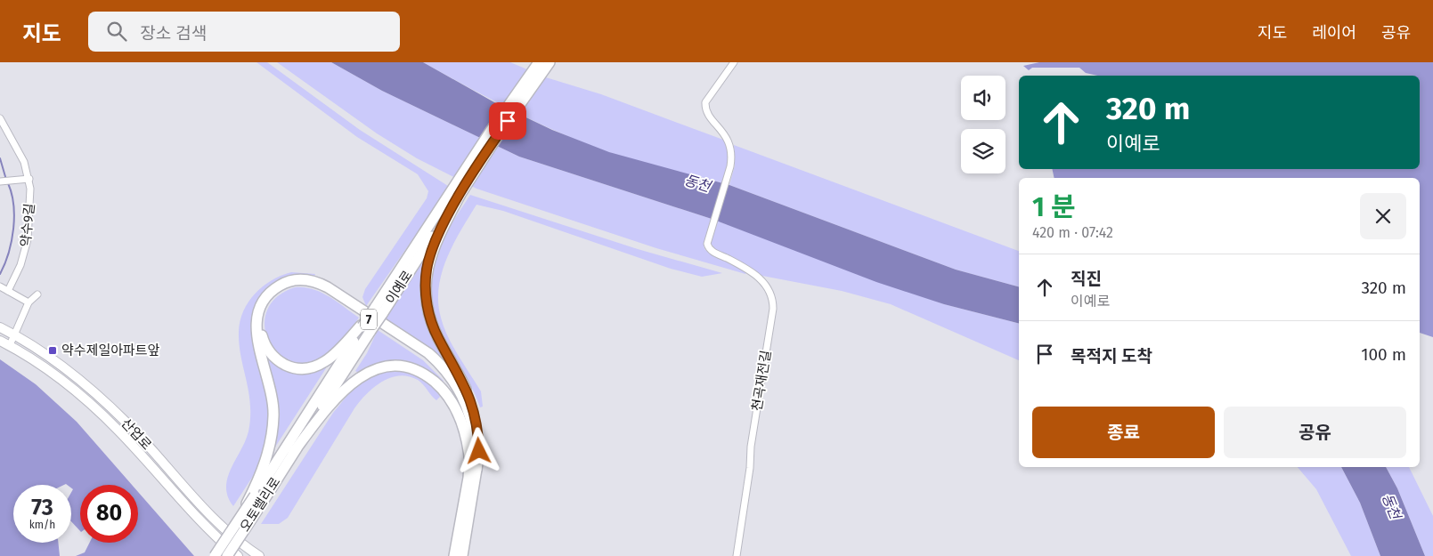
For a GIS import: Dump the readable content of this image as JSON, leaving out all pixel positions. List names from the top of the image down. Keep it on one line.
{"streets":{"highway":["이예로","7","오토밸리로"],"main road":["산업로"],"street":["약수9길","천곡재전길"]},"crossings":[["이예로","7"]],"water":["동천"],"places":{"transit":["약수제일아파트앞"]},"page":{"header":"지도","search":"장소 검색","nav":["지도","레이어","공유"],"turn":["320 m","이예로"],"heading":["1 분","420 m · 07:42"],"list":[{"name":"직진","note":"이예로","value":"320 m"},{"name":"목적지 도착","value":"100 m"}],"buttons":["종료","공유"],"speed":"73 km/h","limit":"80"}}
